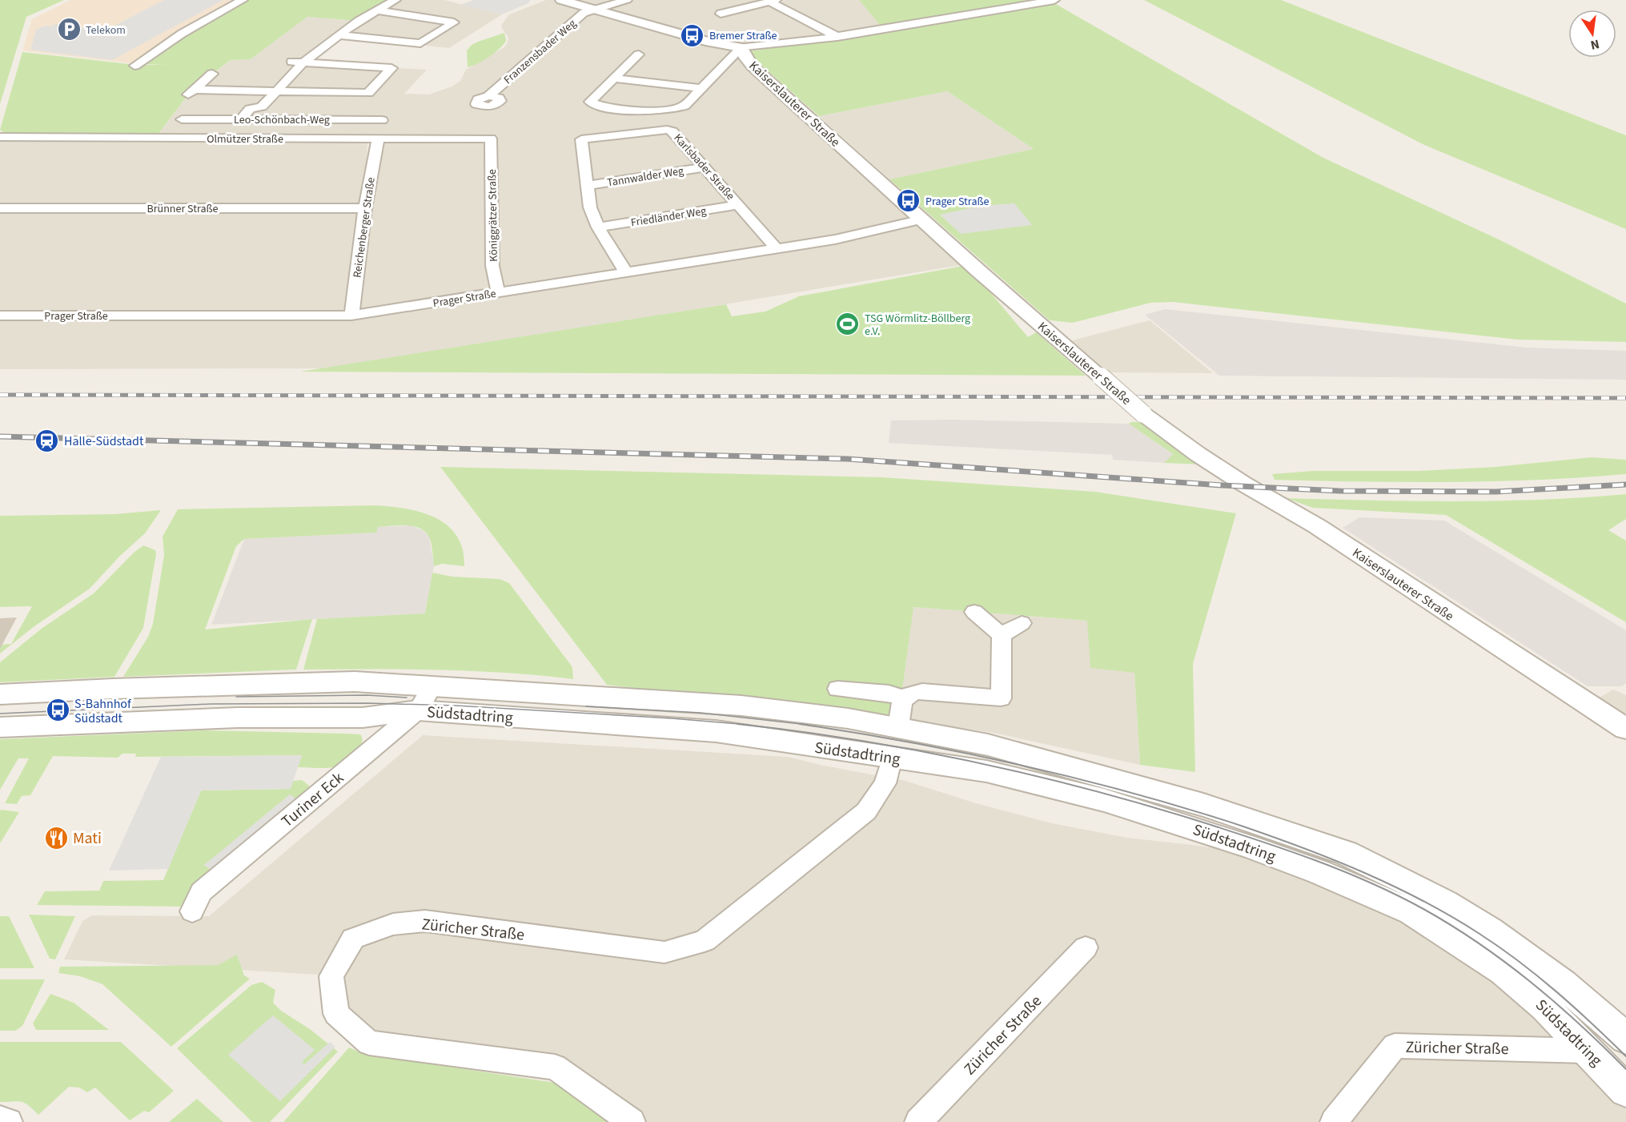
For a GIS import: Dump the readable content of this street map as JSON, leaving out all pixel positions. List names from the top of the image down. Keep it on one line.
{"streets":{"street":["Franzensbader Weg","Kaiserslauterer Straße","Leo-Schönbach-Weg","Olmützer Straße","Karlsbader Straße","Tannwalder Weg","Brünner Straße","Königgrätzer Straße","Friedländer Weg","Reichenberger Straße","Prager Straße","Südstadtring","Turiner Eck","Züricher Straße"]},"crossings":[["Franzensbader Weg","Kaiserslauterer Straße"],["Kaiserslauterer Straße","Prager Straße"],["Olmützer Straße","Königgrätzer Straße"],["Olmützer Straße","Reichenberger Straße"],["Karlsbader Straße","Tannwalder Weg"],["Karlsbader Straße","Friedländer Weg"],["Karlsbader Straße","Prager Straße"],["Brünner Straße","Reichenberger Straße"],["Königgrätzer Straße","Prager Straße"],["Reichenberger Straße","Prager Straße"],["Südstadtring","Turiner Eck"],["Südstadtring","Züricher Straße"]],"places":{"parking":["Telekom"],"bus stop":["Bremer Straße","Prager Straße","S-Bahnhof Südstadt"],"sports":["TSG Wörmlitz-Böllberg e.V."],"station":["Halle-Südstadt"],"restaurant":["Mati"]},"north":"bottom"}
